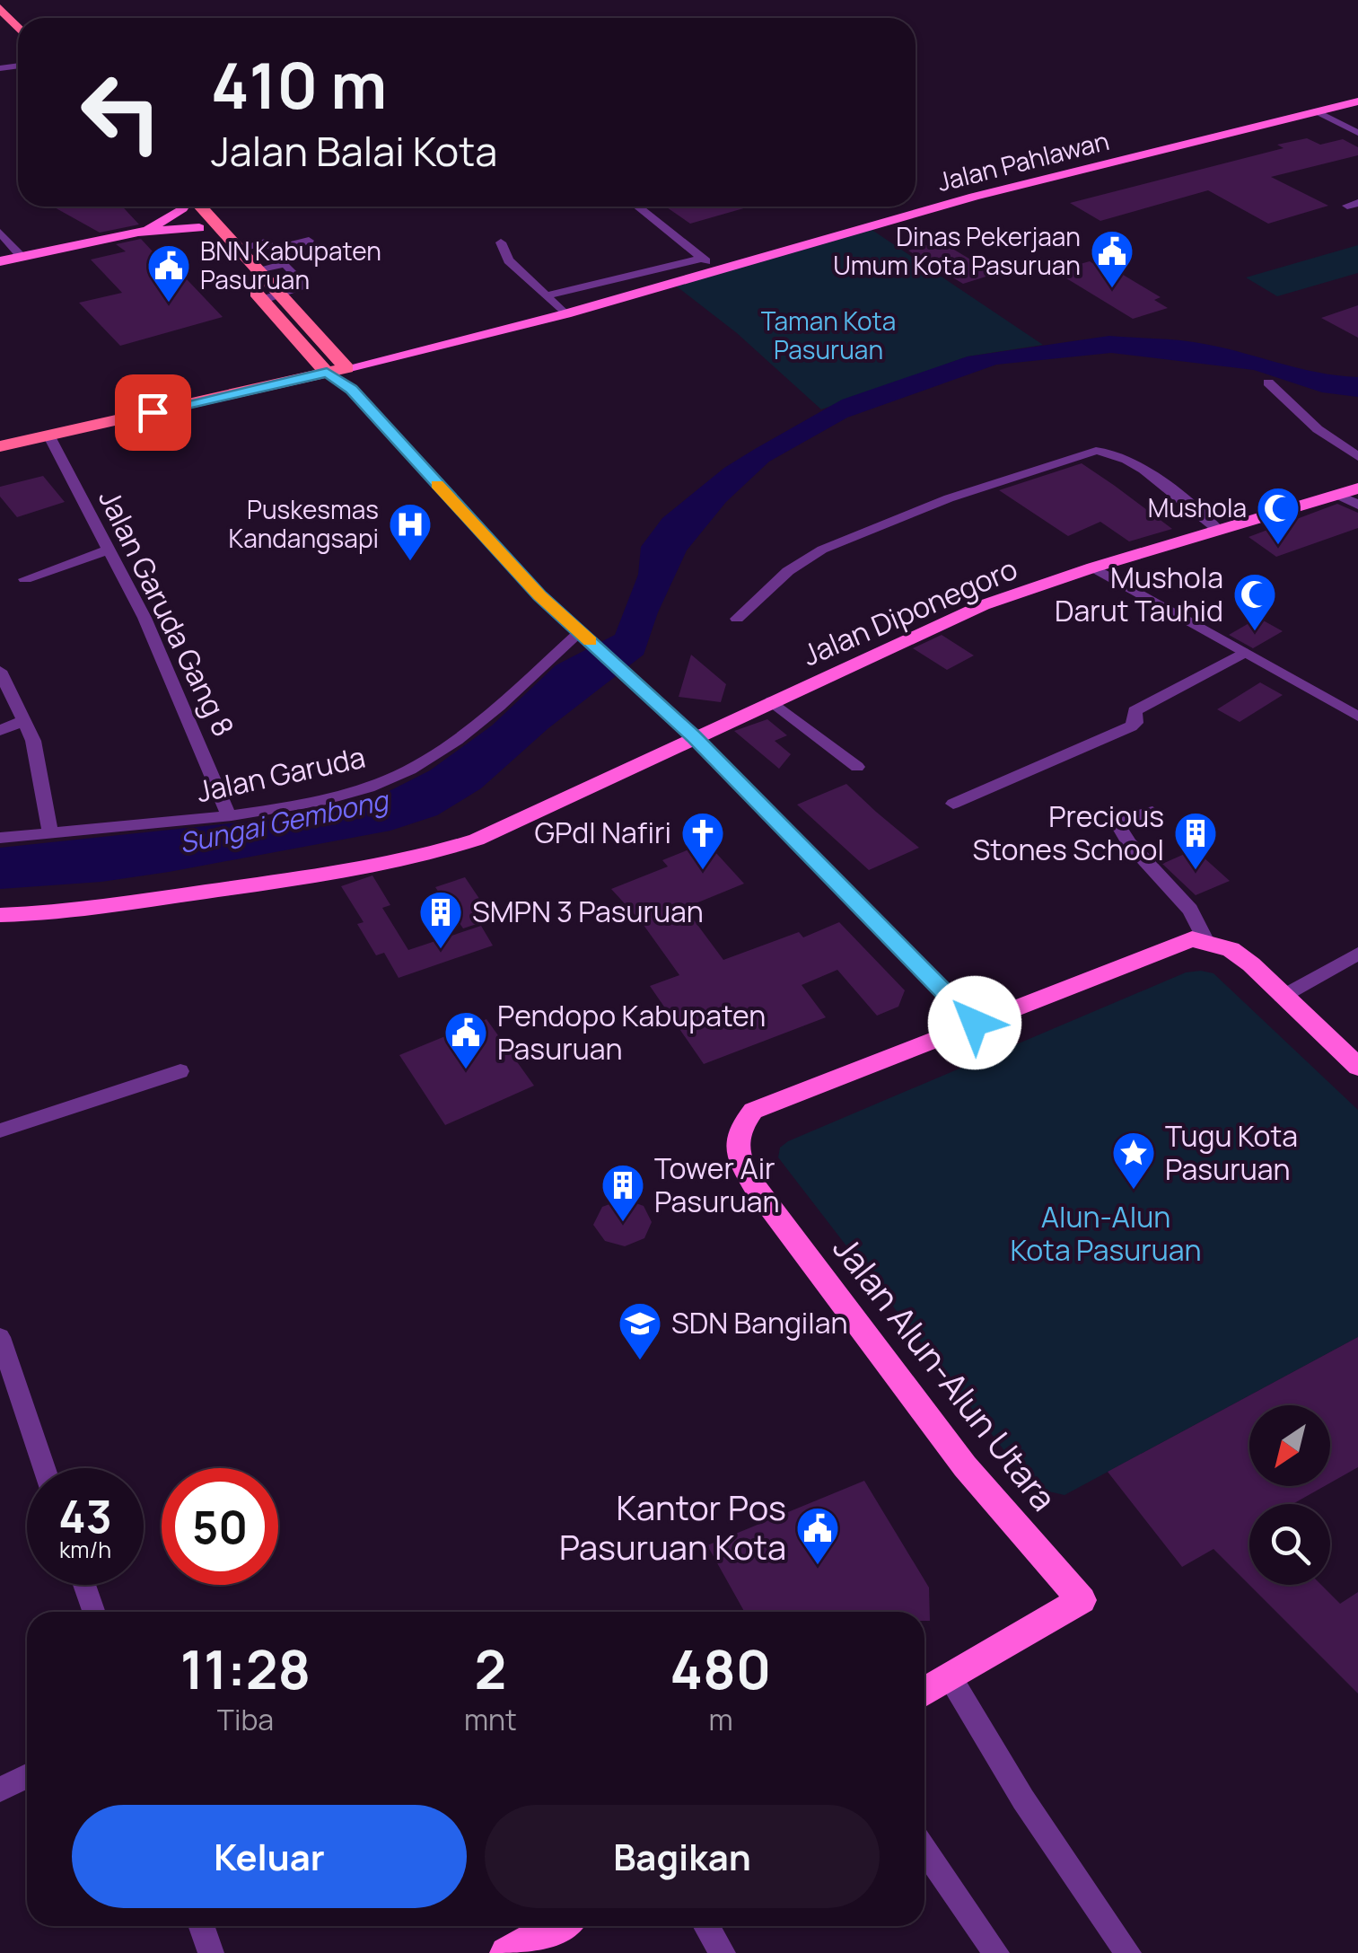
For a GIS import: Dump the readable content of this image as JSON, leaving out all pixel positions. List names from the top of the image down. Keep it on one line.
{"streets":{"main road":["Jalan Pahlawan","Jalan Diponegoro","Jalan Alun-Alun Utara"],"street":["Jalan Garuda Gang 8","Jalan Garuda"]},"crossings":[["Jalan Garuda Gang 8","Jalan Garuda"]],"water":["Sungai Gembong"],"parks":["Taman Kota Pasuruan","Alun-Alun Kota Pasuruan"],"places":{"public building":["Dinas Pekerjaan Umum Kota Pasuruan","BNN Kabupaten Pasuruan","Pendopo Kabupaten Pasuruan","Kantor Pos Pasuruan Kota"],"mosque":["Mushola","Mushola Darut Tauhid"],"hospital":["Puskesmas Kandangsapi"],"church":["GPdI Nafiri"],"building":["Precious Stones School","SMPN 3 Pasuruan","Tower Air Pasuruan"],"place":["Tugu Kota Pasuruan"],"school or university":["SDN Bangilan"]},"north":"bottom left","page":{"turn":["410 m","Jalan Balai Kota"],"speed":"43 km/h","limit":"50","eta":["11:28","Tiba","2","mnt","480","m"],"buttons":["Keluar","Bagikan"]}}
